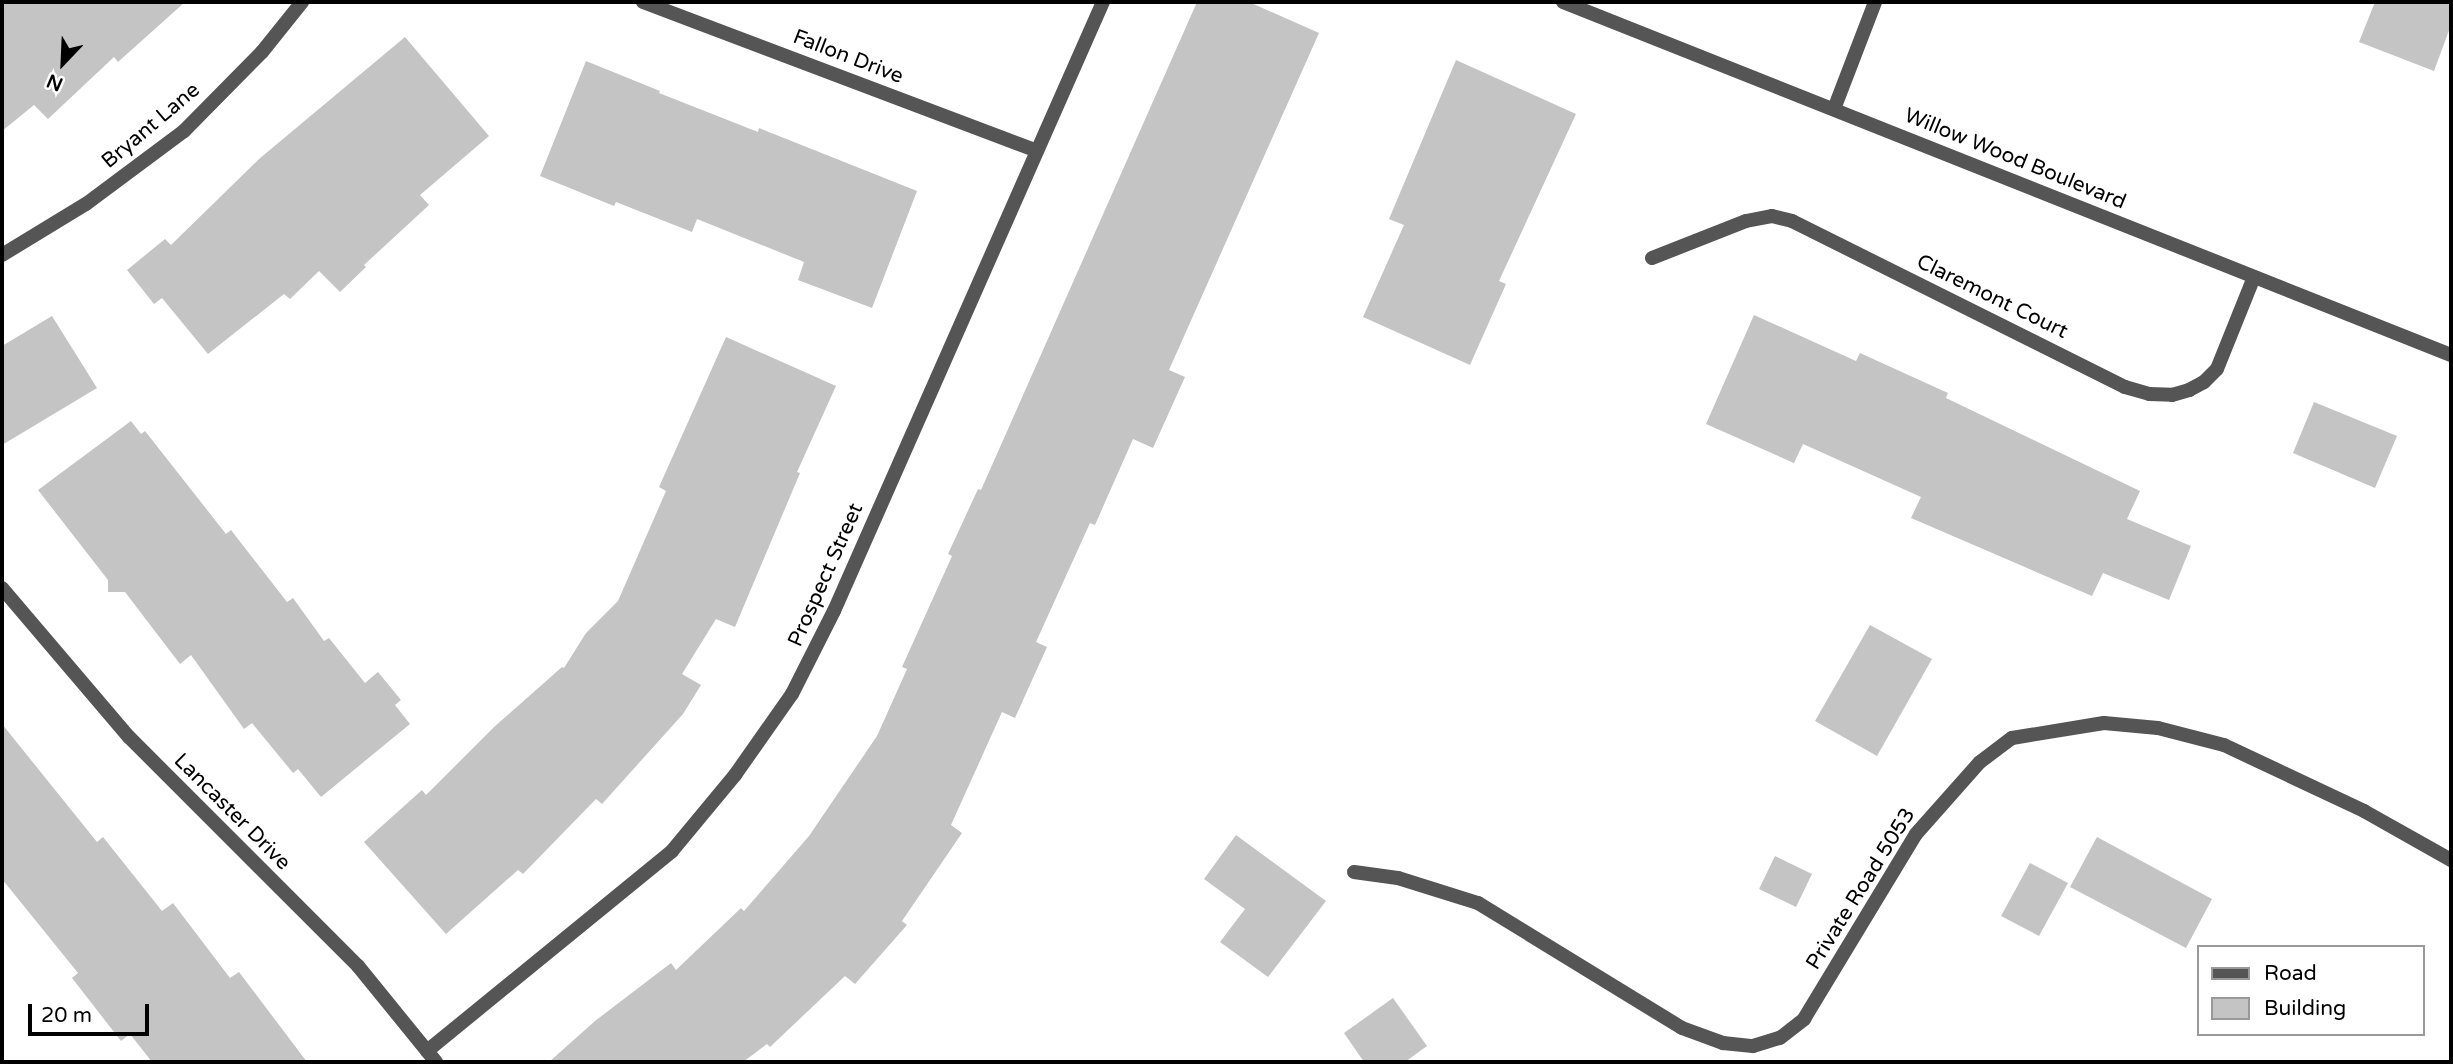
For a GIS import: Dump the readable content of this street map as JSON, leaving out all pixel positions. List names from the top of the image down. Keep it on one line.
{"streets":{"street":["Fallon Drive","Bryant Lane","Willow Wood Boulevard","Claremont Court","Prospect Street","Lancaster Drive","Private Road 5053"]},"crossings":[["Fallon Drive","Prospect Street"],["Willow Wood Boulevard","Claremont Court"],["Prospect Street","Lancaster Drive"]],"legend":["Road","Building"],"scale_bar":"20 m","north":"bottom left"}
